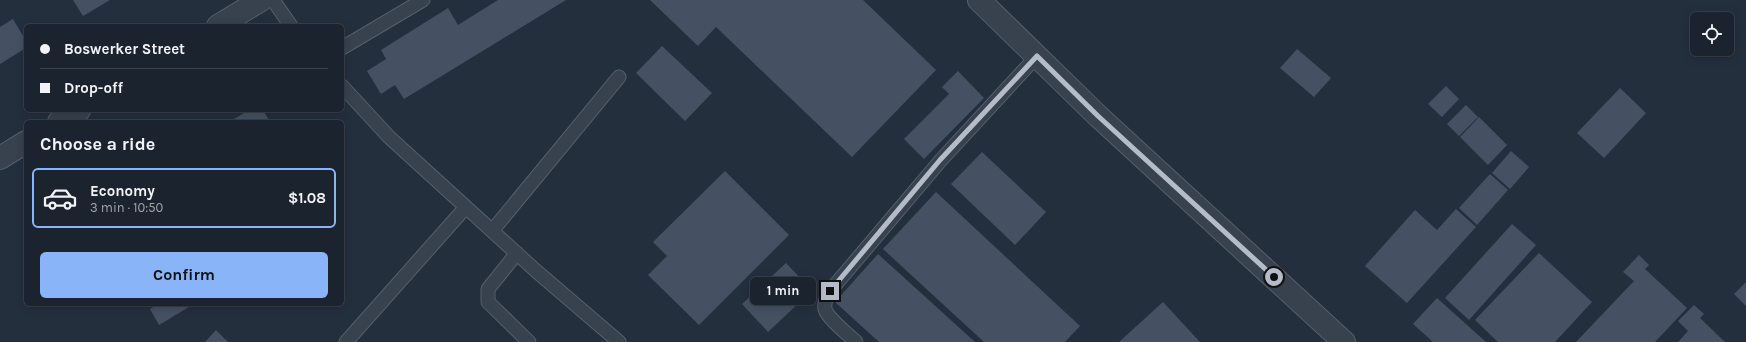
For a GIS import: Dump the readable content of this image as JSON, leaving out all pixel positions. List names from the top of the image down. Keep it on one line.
{"page":{"banner":["Boswerker Street","Drop-off"],"heading":"Choose a ride","list":[{"name":"Economy","note":"3 min · 10:50","value":"$1.08"}],"buttons":"Confirm","bubble":"1 min"}}
